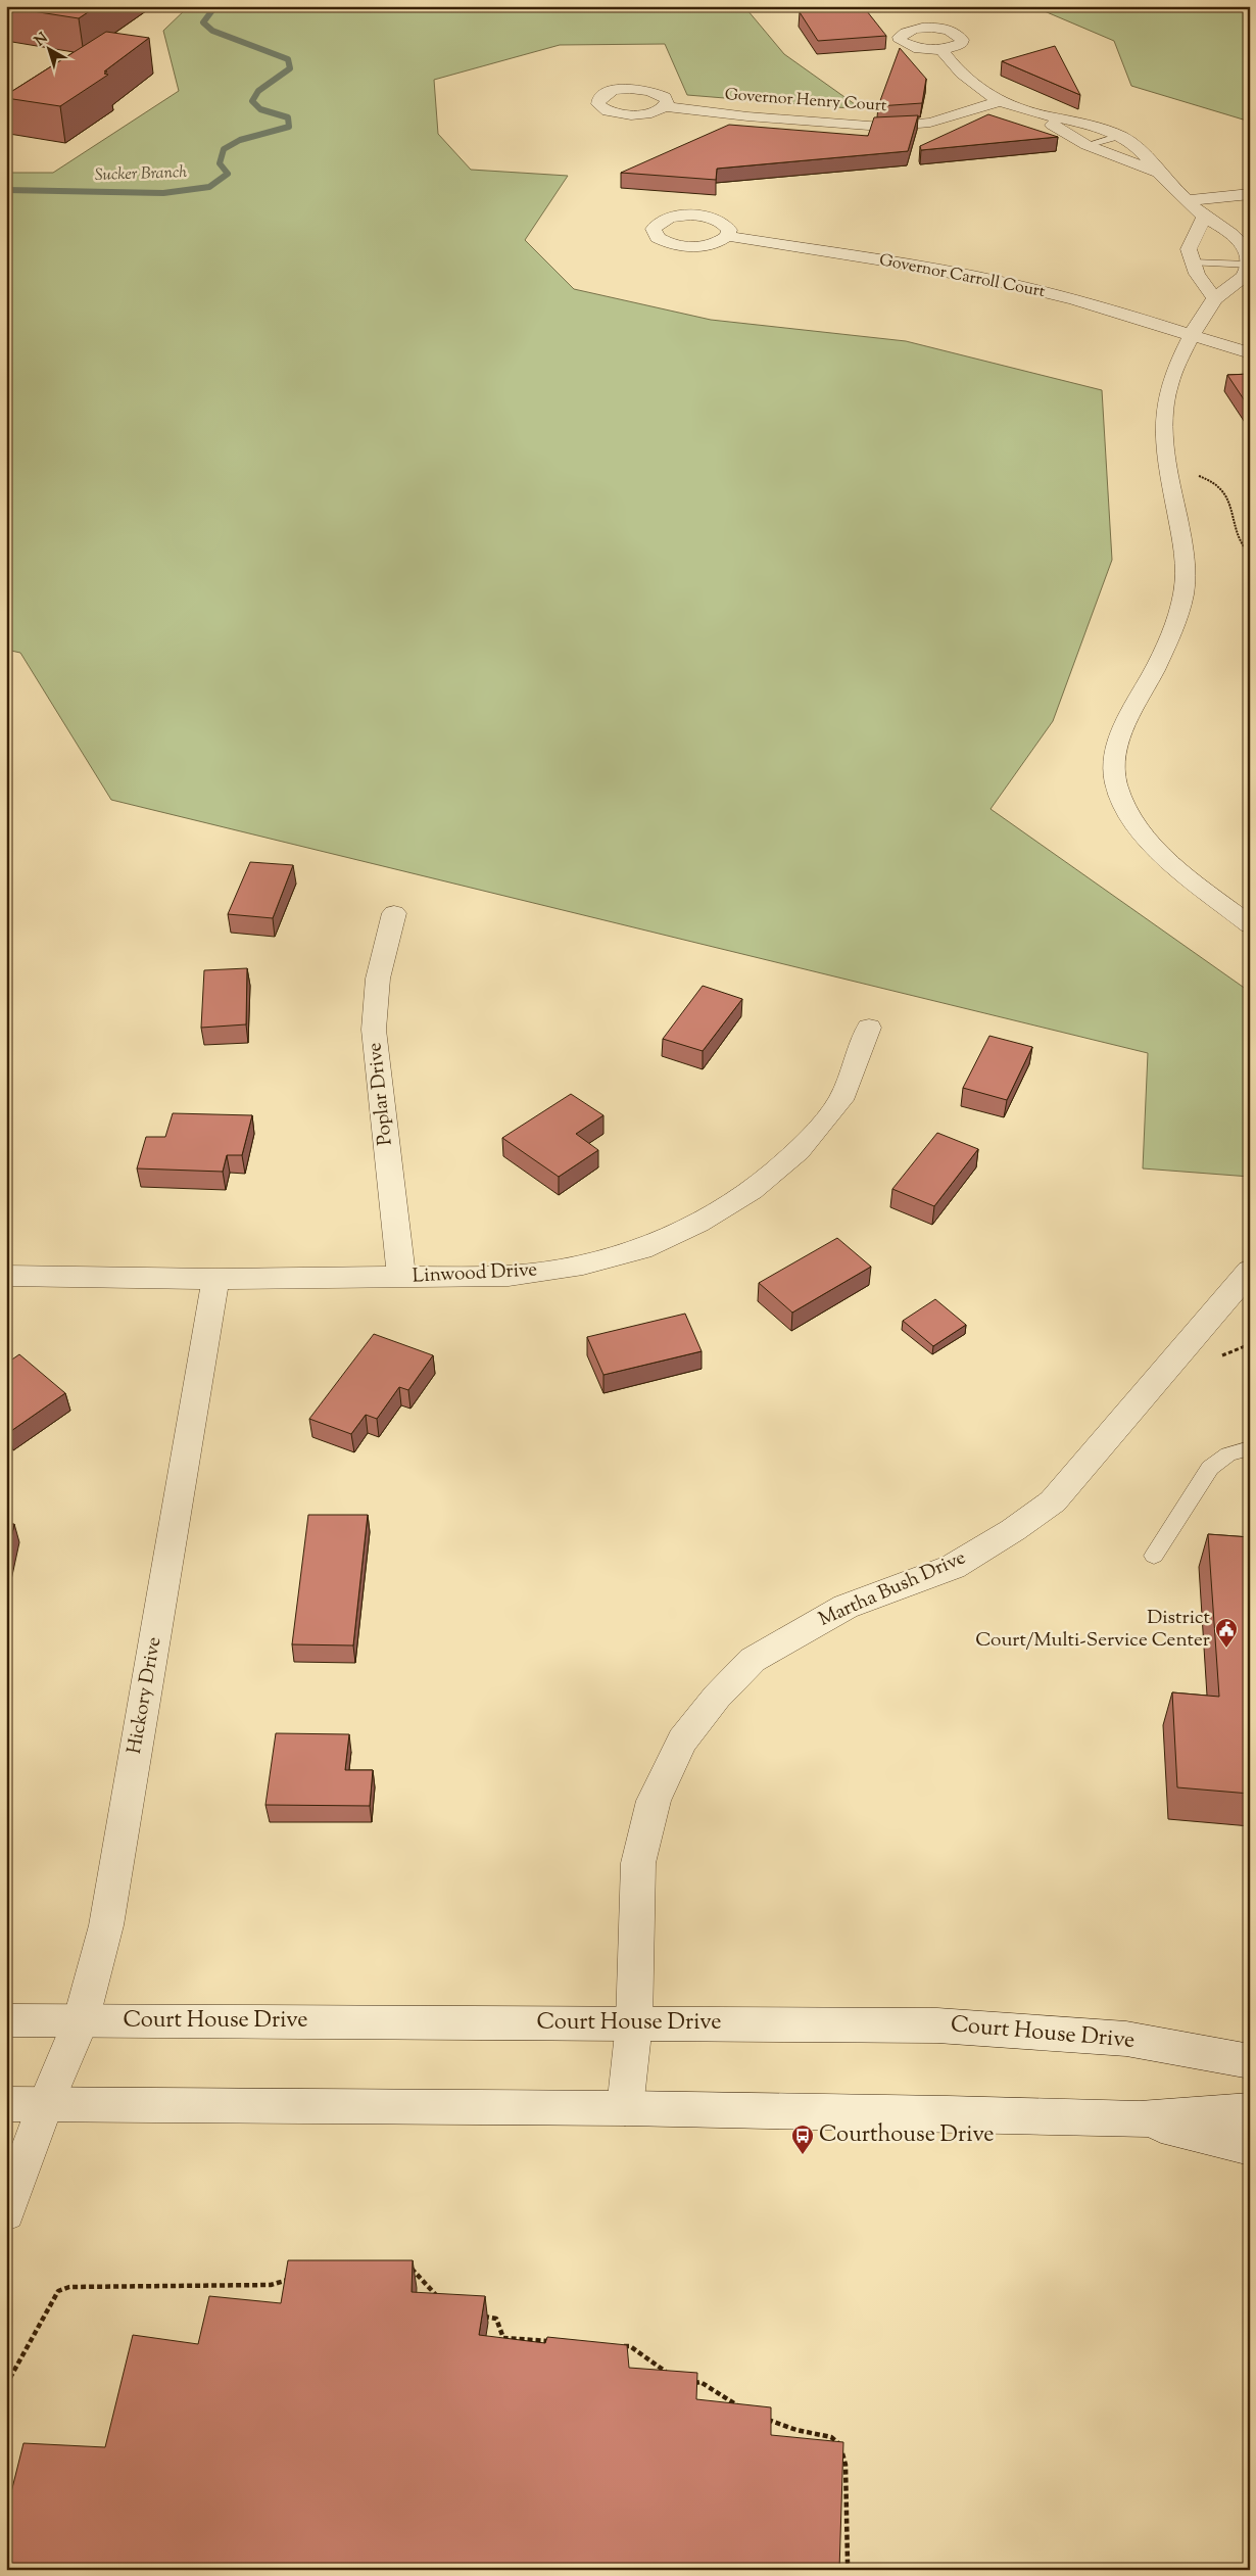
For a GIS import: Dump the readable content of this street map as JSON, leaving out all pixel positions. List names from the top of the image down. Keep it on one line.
{"streets":{"street":["Governor Henry Court","Governor Carroll Court","Poplar Drive","Linwood Drive","Martha Bush Drive","Hickory Drive","Court House Drive"]},"crossings":[["Poplar Drive","Linwood Drive"],["Linwood Drive","Hickory Drive"],["Martha Bush Drive","Court House Drive"],["Hickory Drive","Court House Drive"]],"water":["Sucker Branch"],"places":{"public building":["District Court/Multi-Service Center"],"bus stop":["Courthouse Drive"]},"north":"top left"}
